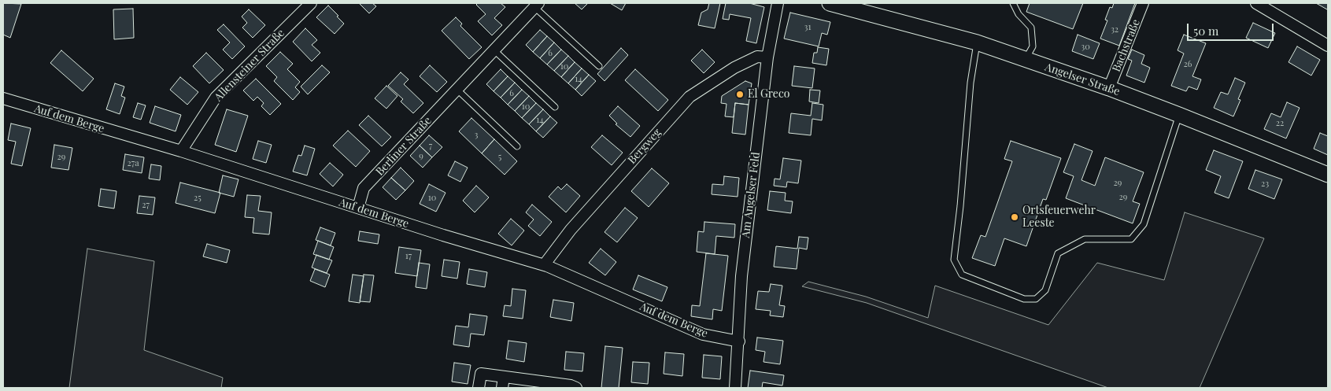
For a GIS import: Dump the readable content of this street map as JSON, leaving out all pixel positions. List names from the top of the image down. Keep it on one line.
{"streets":{"main road":["Angelser Straße"],"street":["Bachstraße","Allensteiner Straße","Auf dem Berge","Berliner Straße","Bergweg","Am Angelser Feld"]},"crossings":[["Bachstraße","Angelser Straße"],["Allensteiner Straße","Auf dem Berge"],["Auf dem Berge","Berliner Straße"],["Auf dem Berge","Bergweg"],["Auf dem Berge","Am Angelser Feld"],["Bergweg","Am Angelser Feld"]],"places":["El Greco","Ortsfeuerwehr Leeste"],"house_numbers":["31","32","30","6","26","10","14","6","10","14","22","3","7","9","29","5","27a","29","23","29","25","10","27","17"],"scale_bar":"50 m"}
